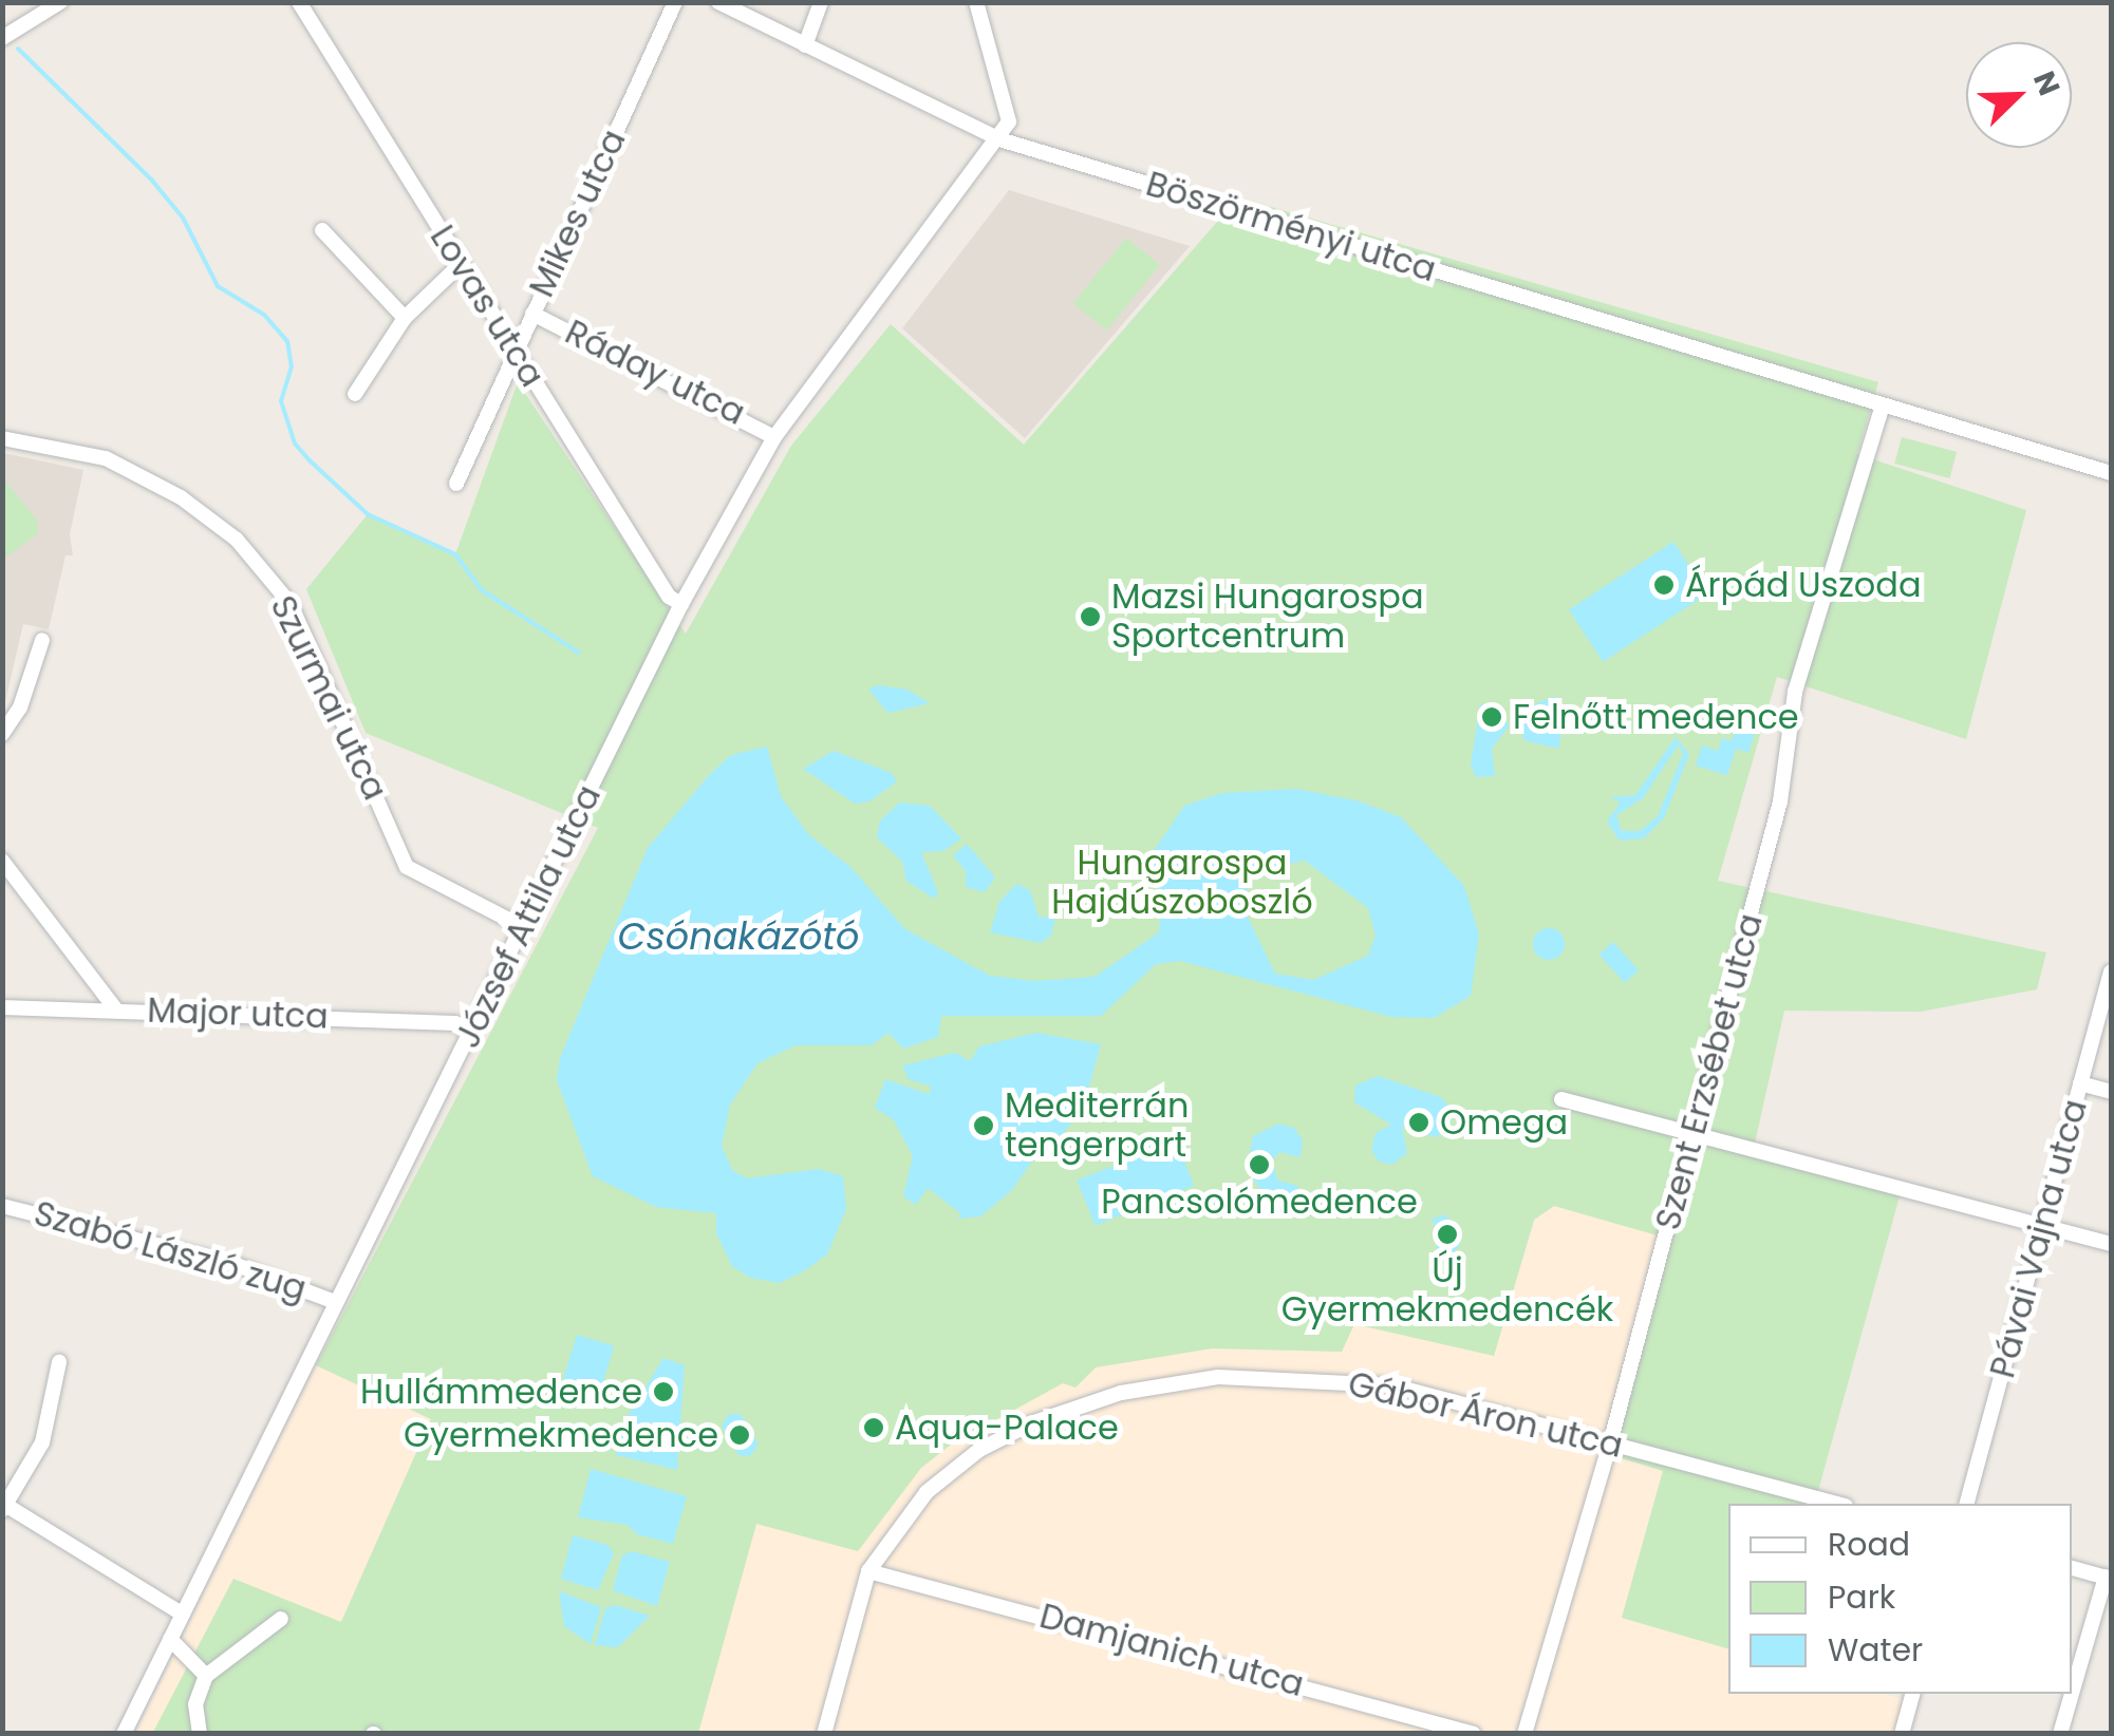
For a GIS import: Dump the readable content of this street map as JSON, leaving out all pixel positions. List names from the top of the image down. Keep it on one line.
{"streets":{"street":["Mikes utca","Böszörményi utca","Lovas utca","Ráday utca","Szurmai utca","József Attila utca","Major utca","Szent Erzsébet utca","Pávai Vajna utca","Szabó László zug","Gábor Áron utca","Damjanich utca"]},"crossings":[["Mikes utca","Lovas utca"],["Mikes utca","Ráday utca"],["Böszörményi utca","József Attila utca"],["Böszörményi utca","Szent Erzsébet utca"],["Lovas utca","József Attila utca"],["Ráday utca","József Attila utca"],["Szurmai utca","József Attila utca"],["József Attila utca","Major utca"],["József Attila utca","Szabó László zug"],["Szent Erzsébet utca","Gábor Áron utca"],["Gábor Áron utca","Damjanich utca"]],"water":["Csónakázótó"],"parks":["Hungarospa Hajdúszoboszló"],"places":["Árpád Uszoda","Mazsi Hungarospa Sportcentrum","Felnőtt medence","Omega","Mediterrán tengerpart","Pancsolómedence","Új Gyermekmedencék","Hullámmedence","Aqua-Palace","Gyermekmedence"],"legend":["Road","Park","Water"],"north":"top right"}
